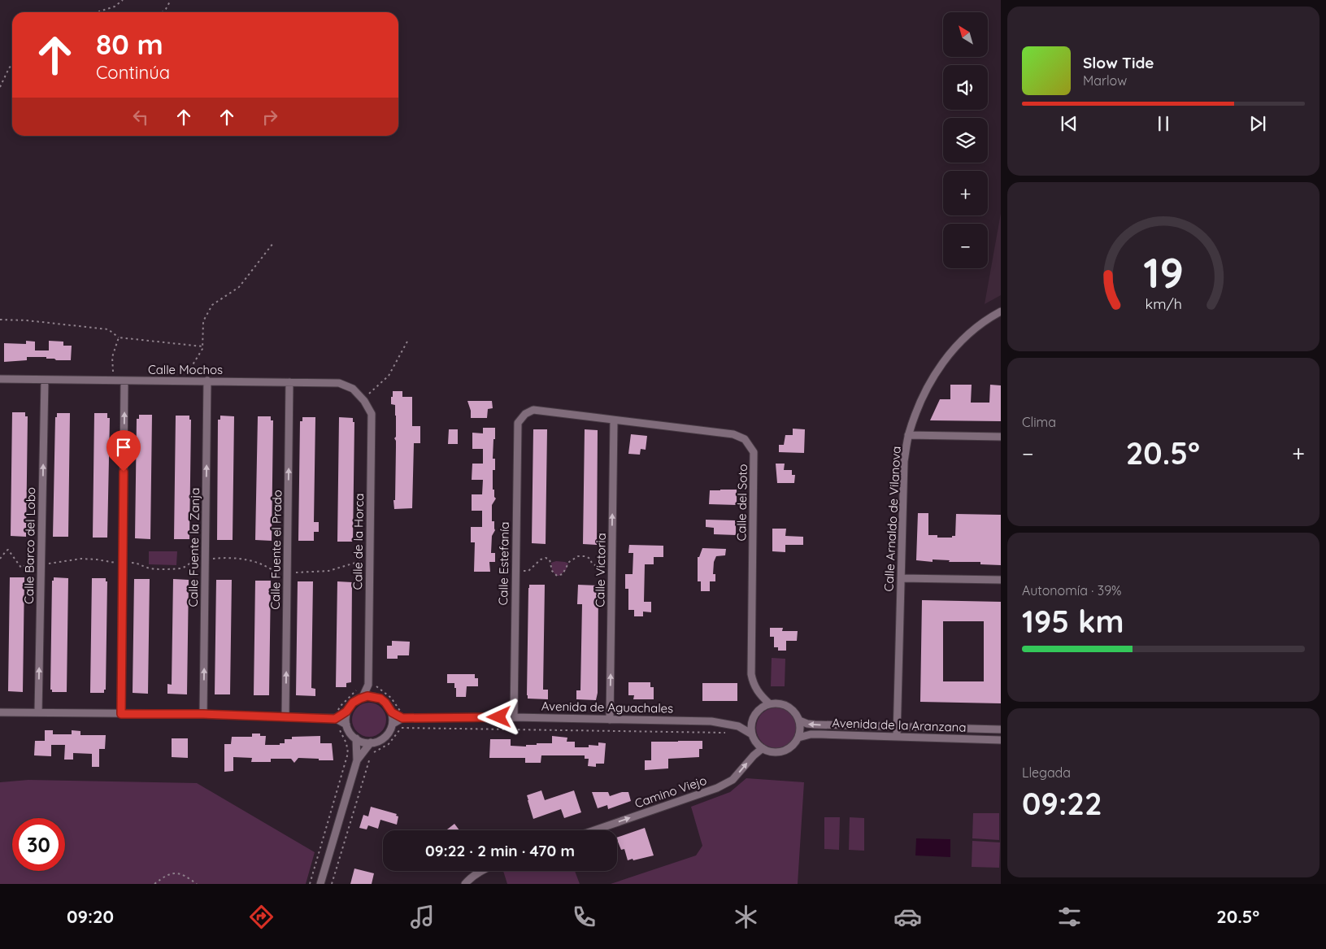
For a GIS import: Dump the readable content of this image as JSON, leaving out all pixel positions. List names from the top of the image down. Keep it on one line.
{"streets":{"street":["Calle Mochos","Calle del Soto","Calle Arnaldo de Vilanova","Calle de la Horca","Calle Barco del Lobo","Calle Fuente la Zanja","Calle Fuente el Prado","Calle Estefanía","Calle Victoria","Avenida de Aguachales","Avenida de la Aranzana","Camino Viejo"]},"crossings":[["Calle Mochos","Calle de la Horca"],["Calle Mochos","Calle Barco del Lobo"],["Calle Mochos","Calle Fuente la Zanja"],["Calle Mochos","Calle Fuente el Prado"],["Calle del Soto","Calle Estefanía"],["Calle del Soto","Calle Victoria"],["Calle del Soto","Avenida de Aguachales"],["Calle del Soto","Avenida de la Aranzana"],["Calle del Soto","Camino Viejo"],["Calle Arnaldo de Vilanova","Avenida de la Aranzana"],["Calle de la Horca","Avenida de Aguachales"],["Calle Estefanía","Avenida de Aguachales"],["Calle Victoria","Avenida de Aguachales"],["Avenida de Aguachales","Avenida de la Aranzana"],["Avenida de Aguachales","Camino Viejo"],["Avenida de la Aranzana","Camino Viejo"]],"one_way":["Calle Barco del Lobo","Calle Fuente la Zanja","Calle Fuente el Prado","Calle Victoria","Camino Viejo"],"north":"top left","page":{"map_buttons":["+","−"],"turn":["80 m","Continúa"],"song":["Slow Tide","Marlow"],"tile":["Clima",["Autonomía · 39%","195 km"],["Llegada","09:22"]],"heat":["−","20.5°","+"],"limit":"30","trip":"09:22 · 2 min · 470 m","tabs":["09:20","20.5°"],"gauge":["19","km/h"]}}
